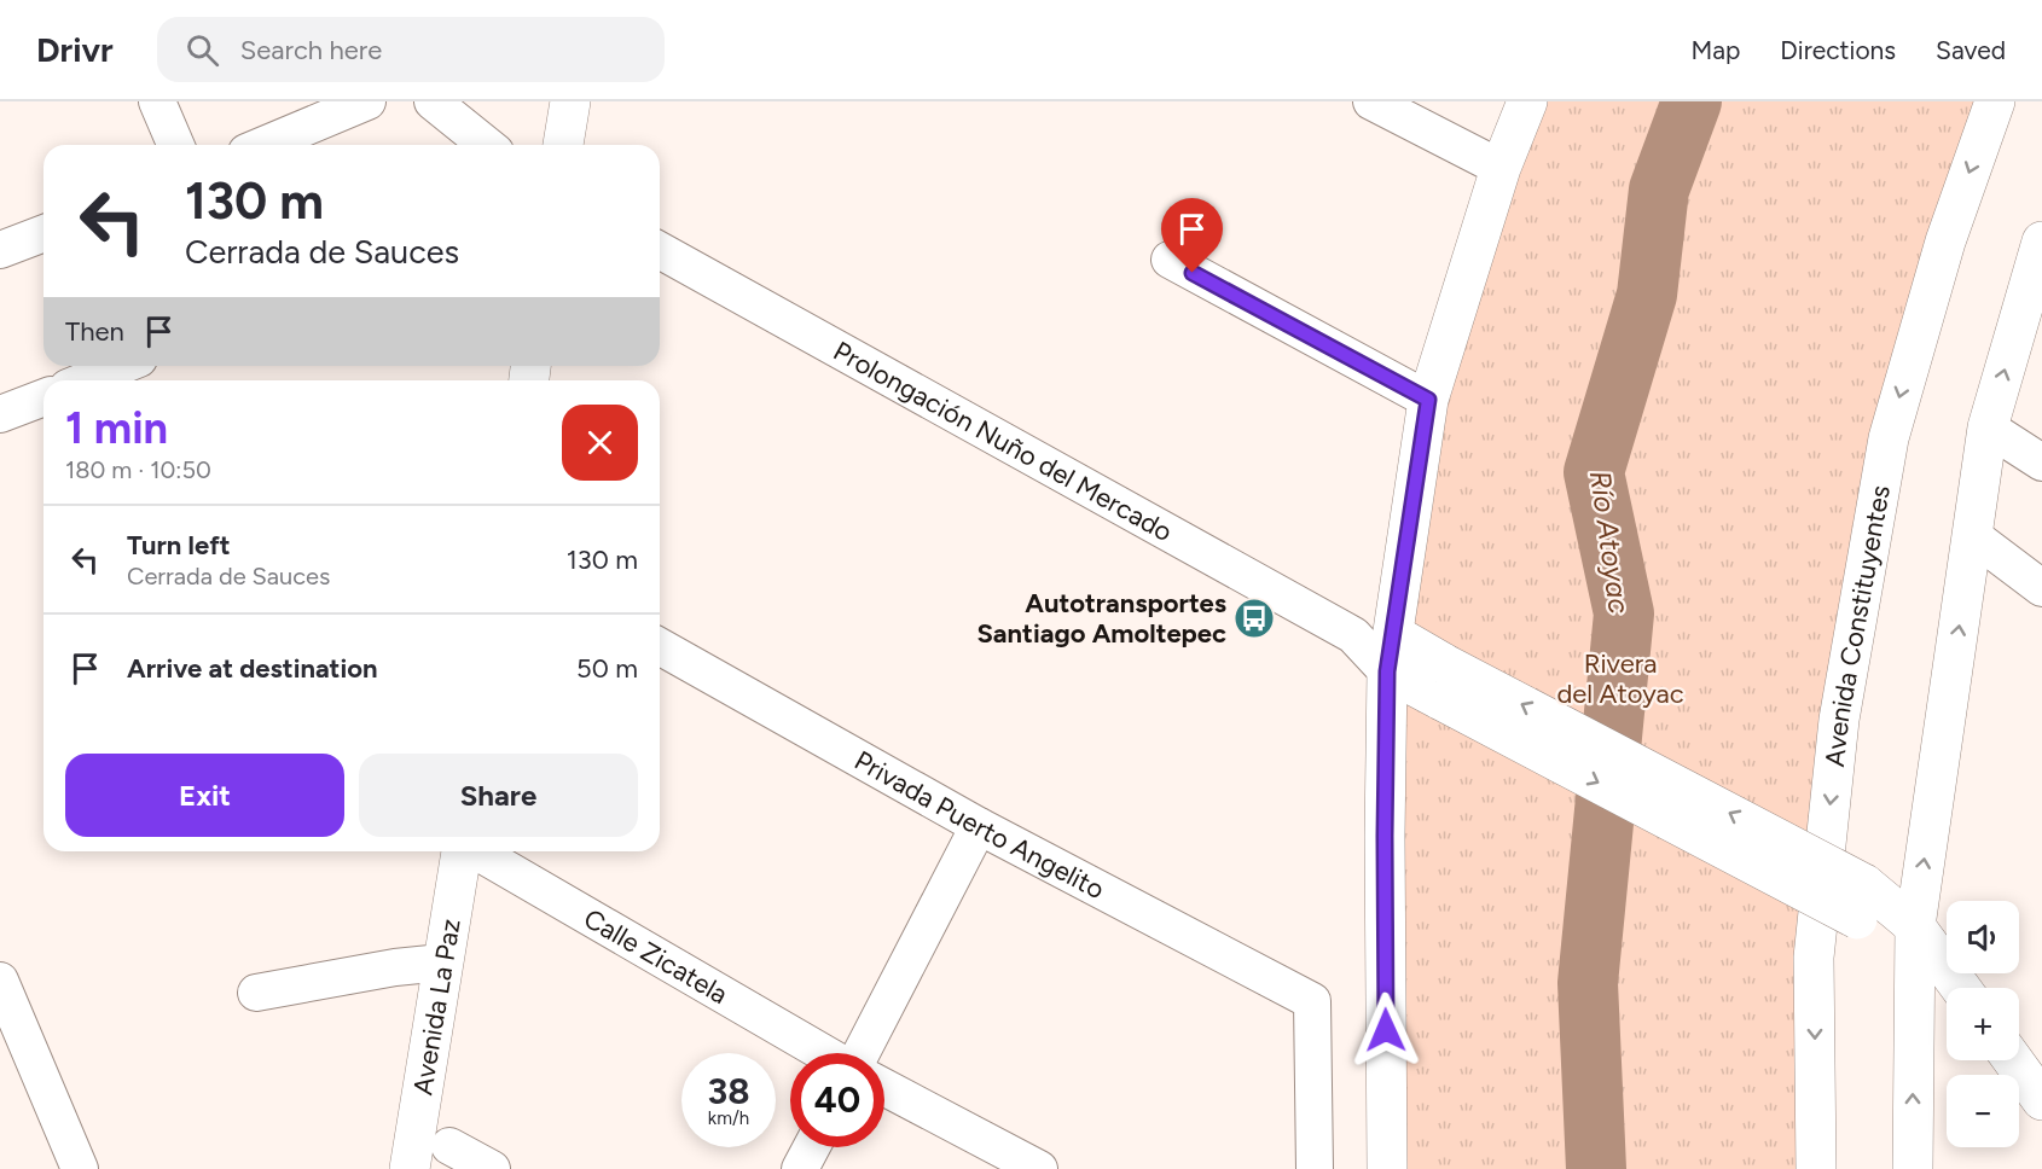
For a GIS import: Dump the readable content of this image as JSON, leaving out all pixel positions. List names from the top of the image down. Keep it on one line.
{"streets":{"main road":["Avenida Constituyentes","Avenida La Paz"],"street":["Prolongación Nuño del Mercado","Privada Puerto Angelito","Calle Zicatela"]},"water":["Río Atoyac"],"parks":["Rivera del Atoyac"],"places":{"bus stop":["Autotransportes Santiago Amoltepec"]},"page":{"header":"Drivr","search":"Search here","nav":["Map","Directions","Saved"],"turn":["130 m","Cerrada de Sauces"],"then":"Then","heading":["1 min","180 m · 10:50"],"list":[{"name":"Turn left","note":"Cerrada de Sauces","value":"130 m"},{"name":"Arrive at destination","value":"50 m"}],"buttons":["Exit","Share"],"map_buttons":["+","−"],"speed":"38 km/h","limit":"40"}}
